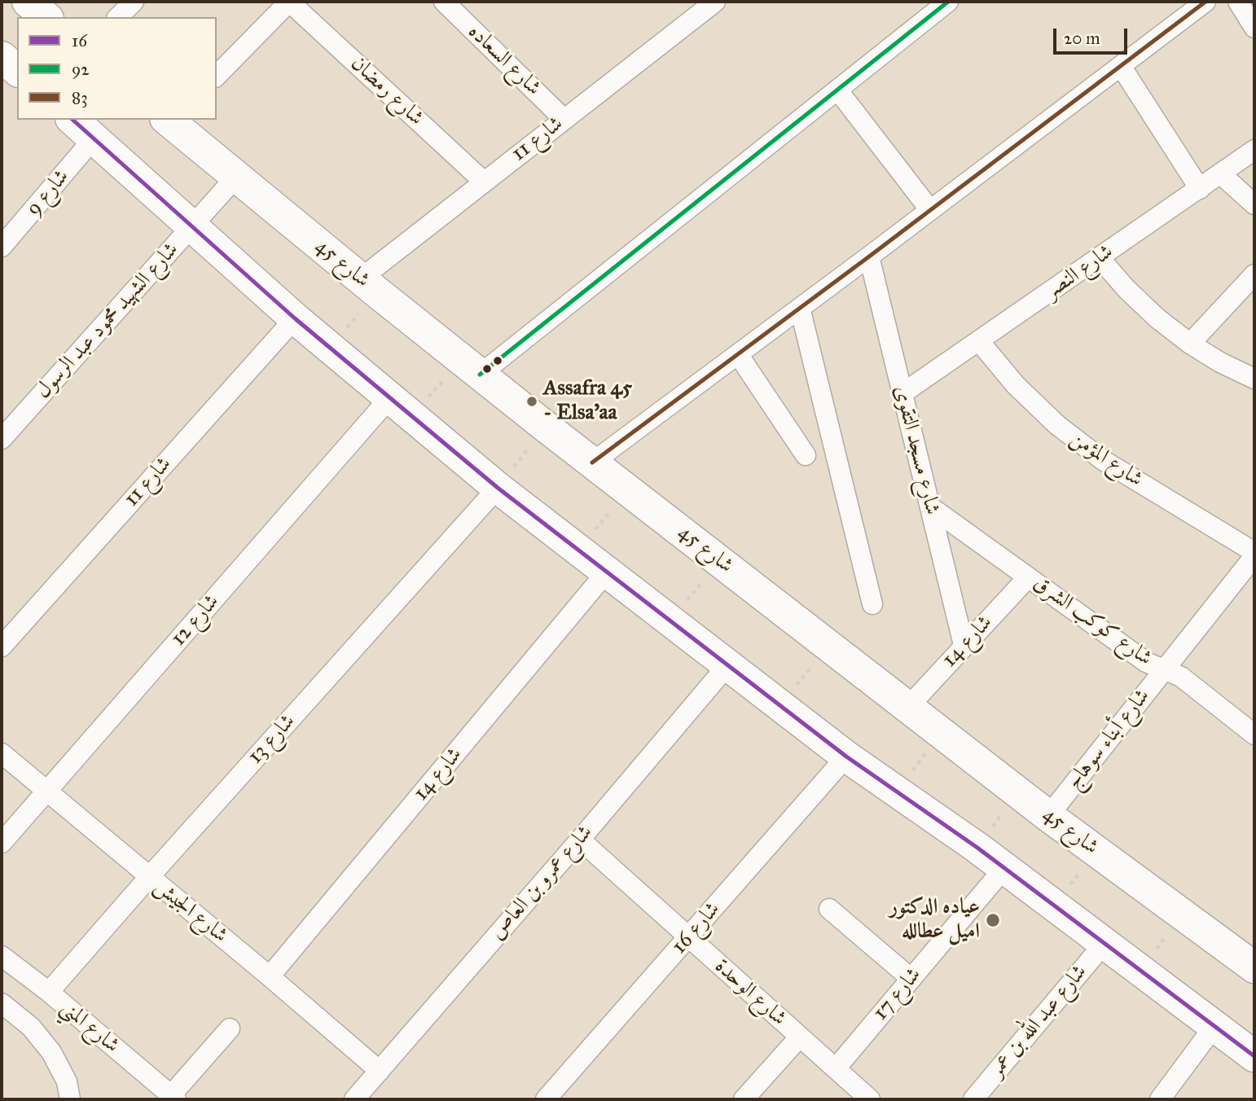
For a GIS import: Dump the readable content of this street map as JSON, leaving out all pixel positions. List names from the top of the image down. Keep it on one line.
{"streets":{"main road":["شارع 45"],"street":["شارع السعاده","شارع رمضان","شارع 11","شارع 9","شارع النصر","شارع الشهيد محمود عبد الرسول","شارع مسجد التقوى","شارع المؤمن","شارع 12","شارع كوكب الشرق","شارع 14","شارع 13","شارع أبناء سوهاج","شارع عمرو بن العاص","شارع الجيش","شارع 16","شارع الوحدة","شارع 17","شارع عبد الله بن عمر","شارع المني"]},"crossings":[["شارع السعاده","شارع 11"],["شارع رمضان","شارع 11"],["شارع 11","شارع 45"],["شارع 45","شارع الشهيد محمود عبد الرسول"],["شارع 45","شارع 14"],["شارع 45","شارع أبناء سوهاج"],["شارع النصر","شارع مسجد التقوى"],["شارع النصر","شارع المؤمن"],["شارع مسجد التقوى","شارع كوكب الشرق"],["شارع مسجد التقوى","شارع 14"],["شارع المؤمن","شارع أبناء سوهاج"],["شارع 12","شارع الجيش"],["شارع كوكب الشرق","شارع 14"],["شارع كوكب الشرق","شارع أبناء سوهاج"],["شارع 14","شارع الجيش"],["شارع 13","شارع الجيش"],["شارع 13","شارع المني"],["شارع عمرو بن العاص","شارع الجيش"],["شارع عمرو بن العاص","شارع الوحدة"],["شارع 16","شارع الوحدة"],["شارع الوحدة","شارع 17"]],"places":["Assafra 45 - Elsa'aa","عياده الدكتور اميل عطالله"],"lines":["transit line 92","transit line 83","transit line 16"],"legend":["16","92","83"],"scale_bar":"20 m"}
